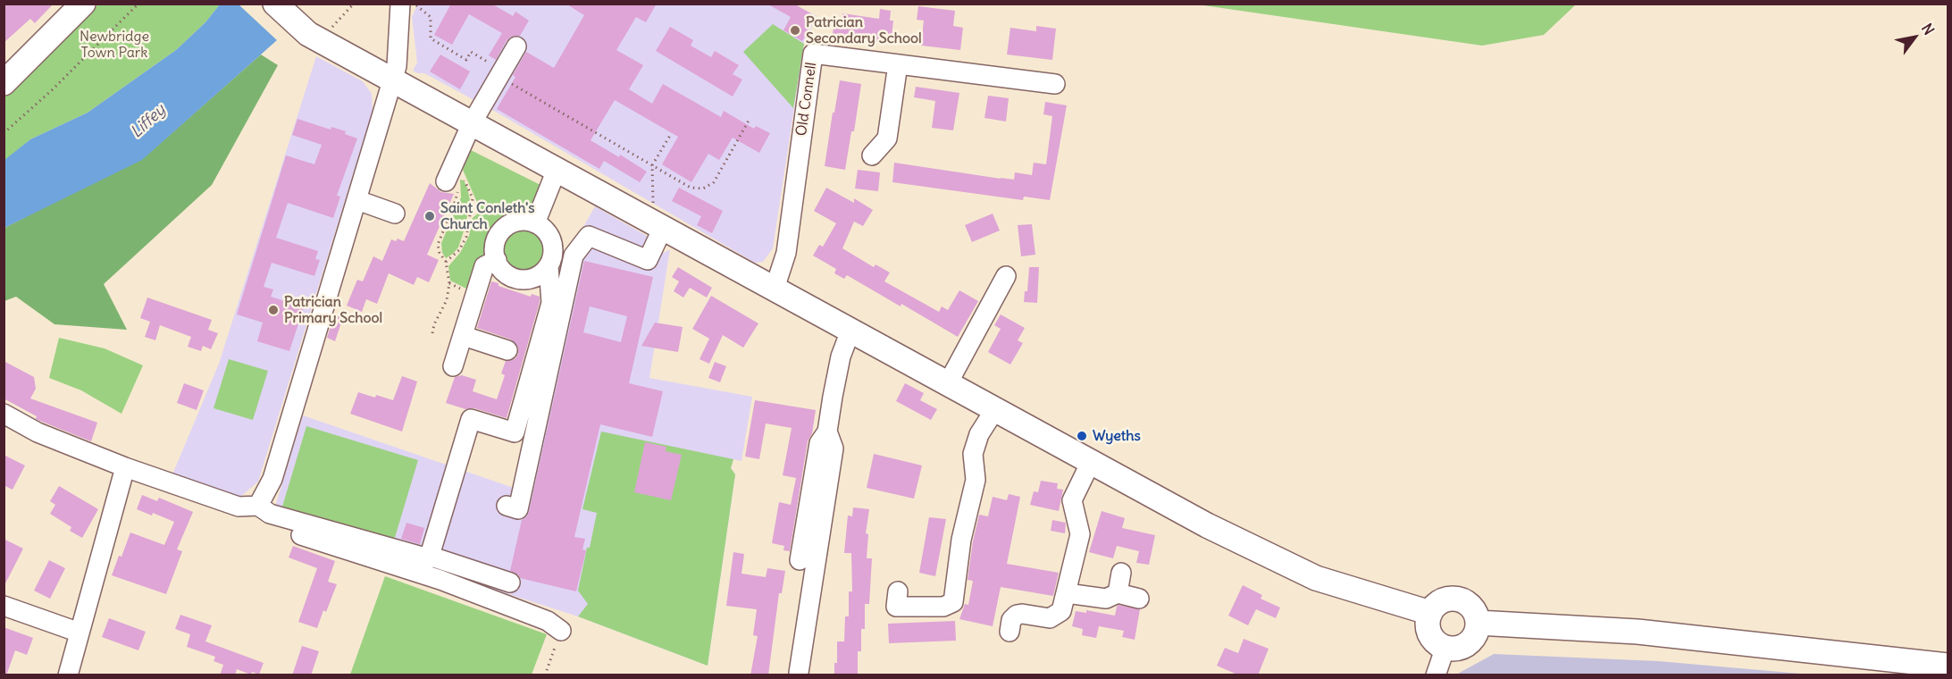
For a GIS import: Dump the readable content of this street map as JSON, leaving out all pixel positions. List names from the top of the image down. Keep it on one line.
{"streets":{"street":["Old Connell"]},"water":["Liffey"],"parks":["Newbridge Town Park"],"places":["Patrician Secondary School","Saint Conleth's Church","Patrician Primary School","Wyeths"],"north":"top right"}
